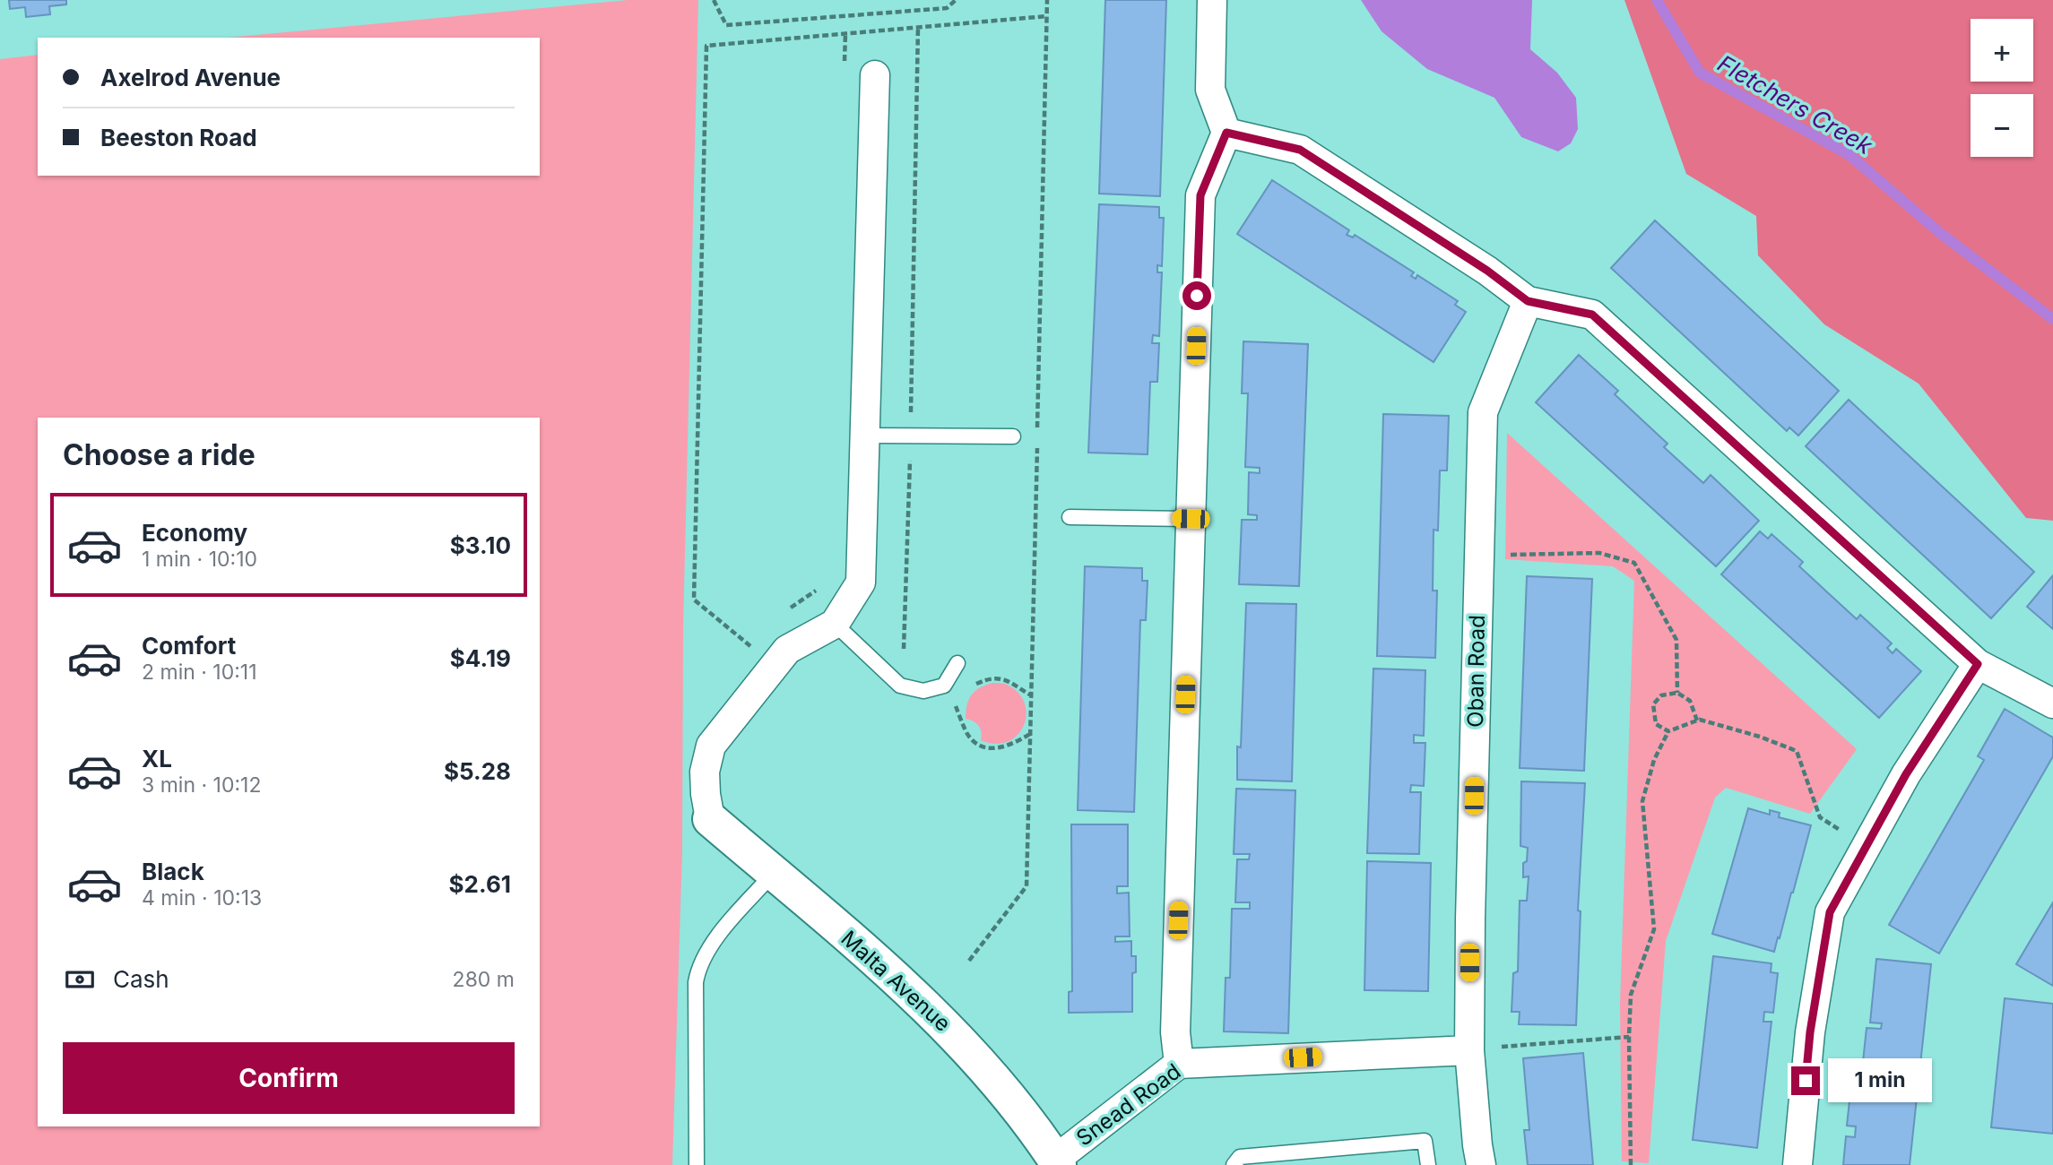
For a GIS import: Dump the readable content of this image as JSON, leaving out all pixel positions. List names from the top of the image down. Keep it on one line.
{"streets":{"street":["Oban Road","Malta Avenue","Snead Road"]},"crossings":[["Oban Road","Snead Road"],["Malta Avenue","Snead Road"]],"water":["Fletchers Creek"],"page":{"map_buttons":["+","−"],"banner":["Axelrod Avenue","Beeston Road"],"heading":"Choose a ride","list":[{"name":"Economy","note":"1 min · 10:10","value":"$3.10"},{"name":"Comfort","note":"2 min · 10:11","value":"$4.19"},{"name":"XL","note":"3 min · 10:12","value":"$5.28"},{"name":"Black","note":"4 min · 10:13","value":"$2.61"}],"pay":["Cash","280 m"],"buttons":"Confirm","bubble":"1 min"}}
